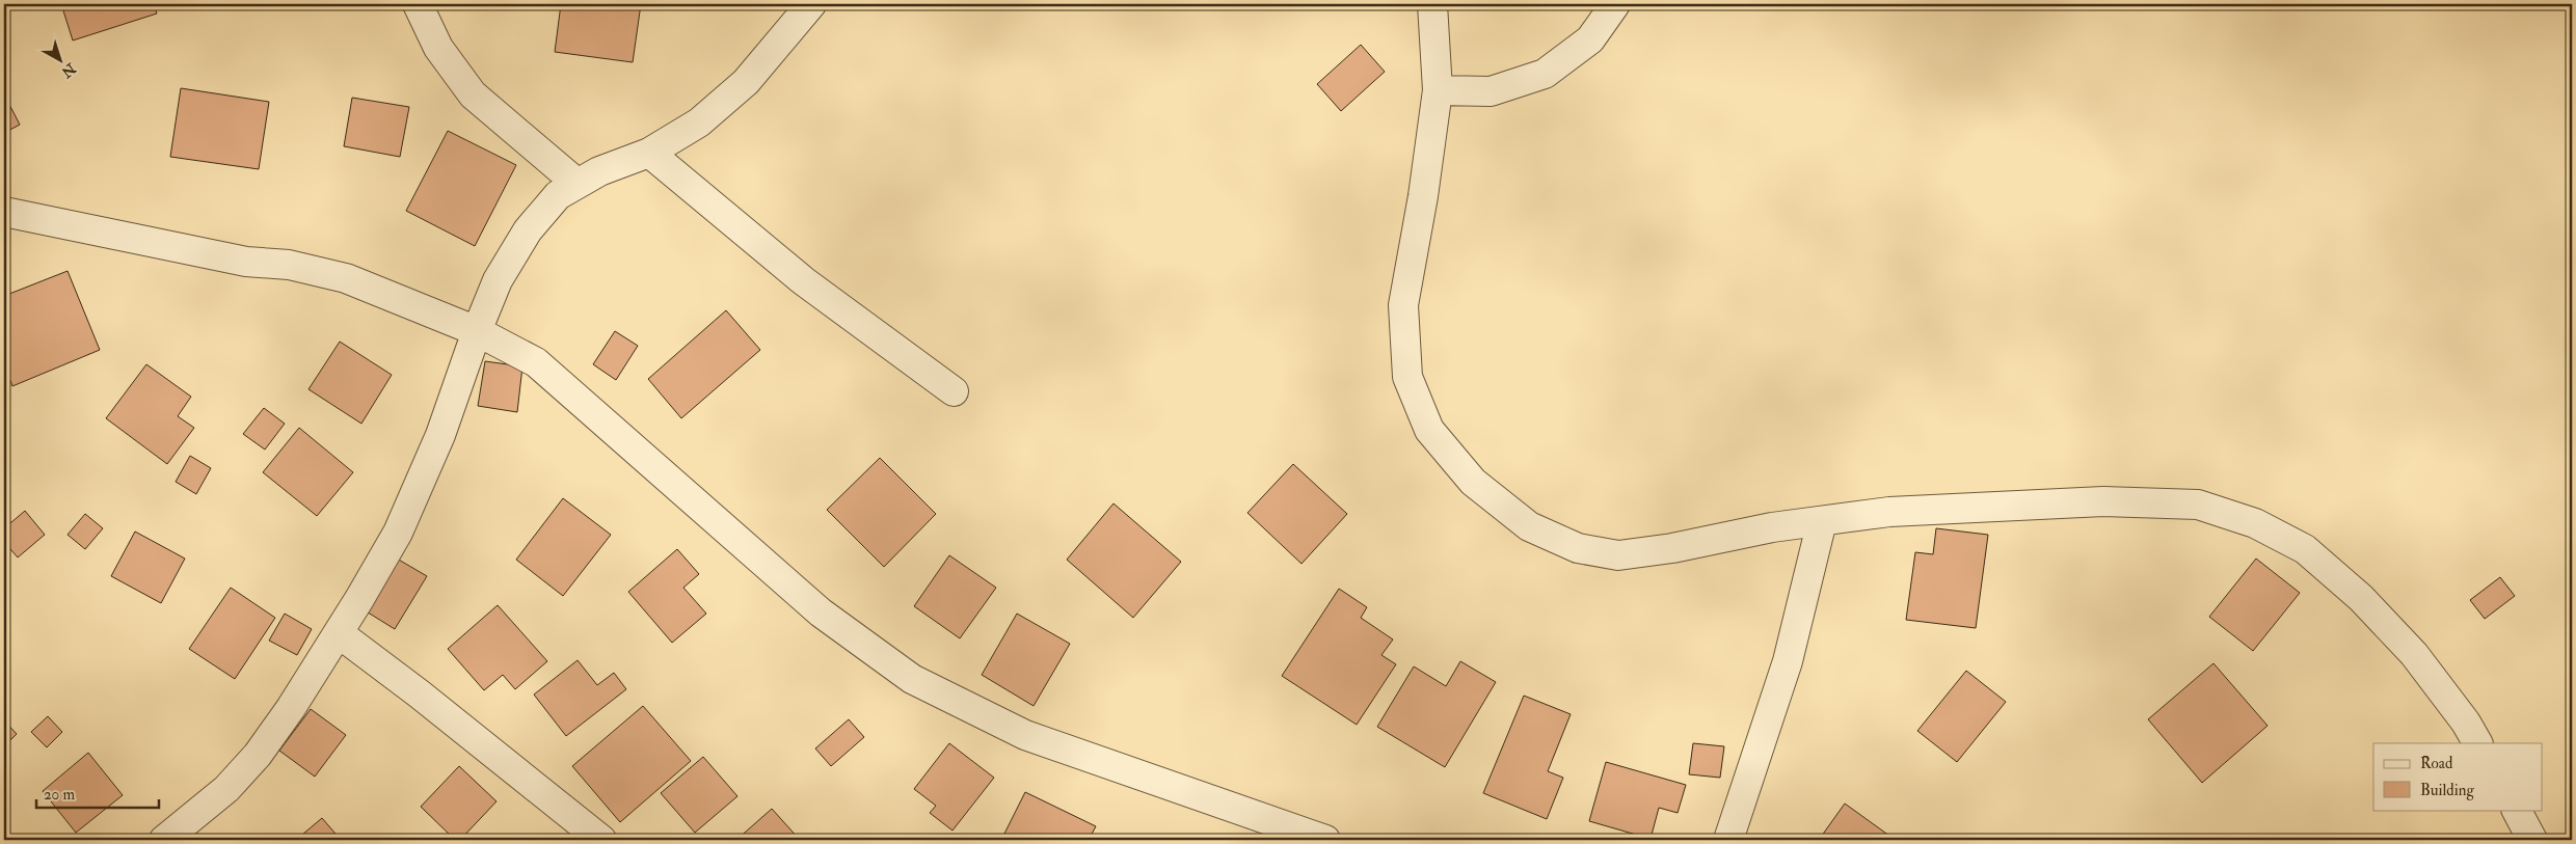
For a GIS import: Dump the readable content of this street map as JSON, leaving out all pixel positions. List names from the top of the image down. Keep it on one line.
{"legend":["Road","Building"],"scale_bar":"20 m","north":"bottom right"}
